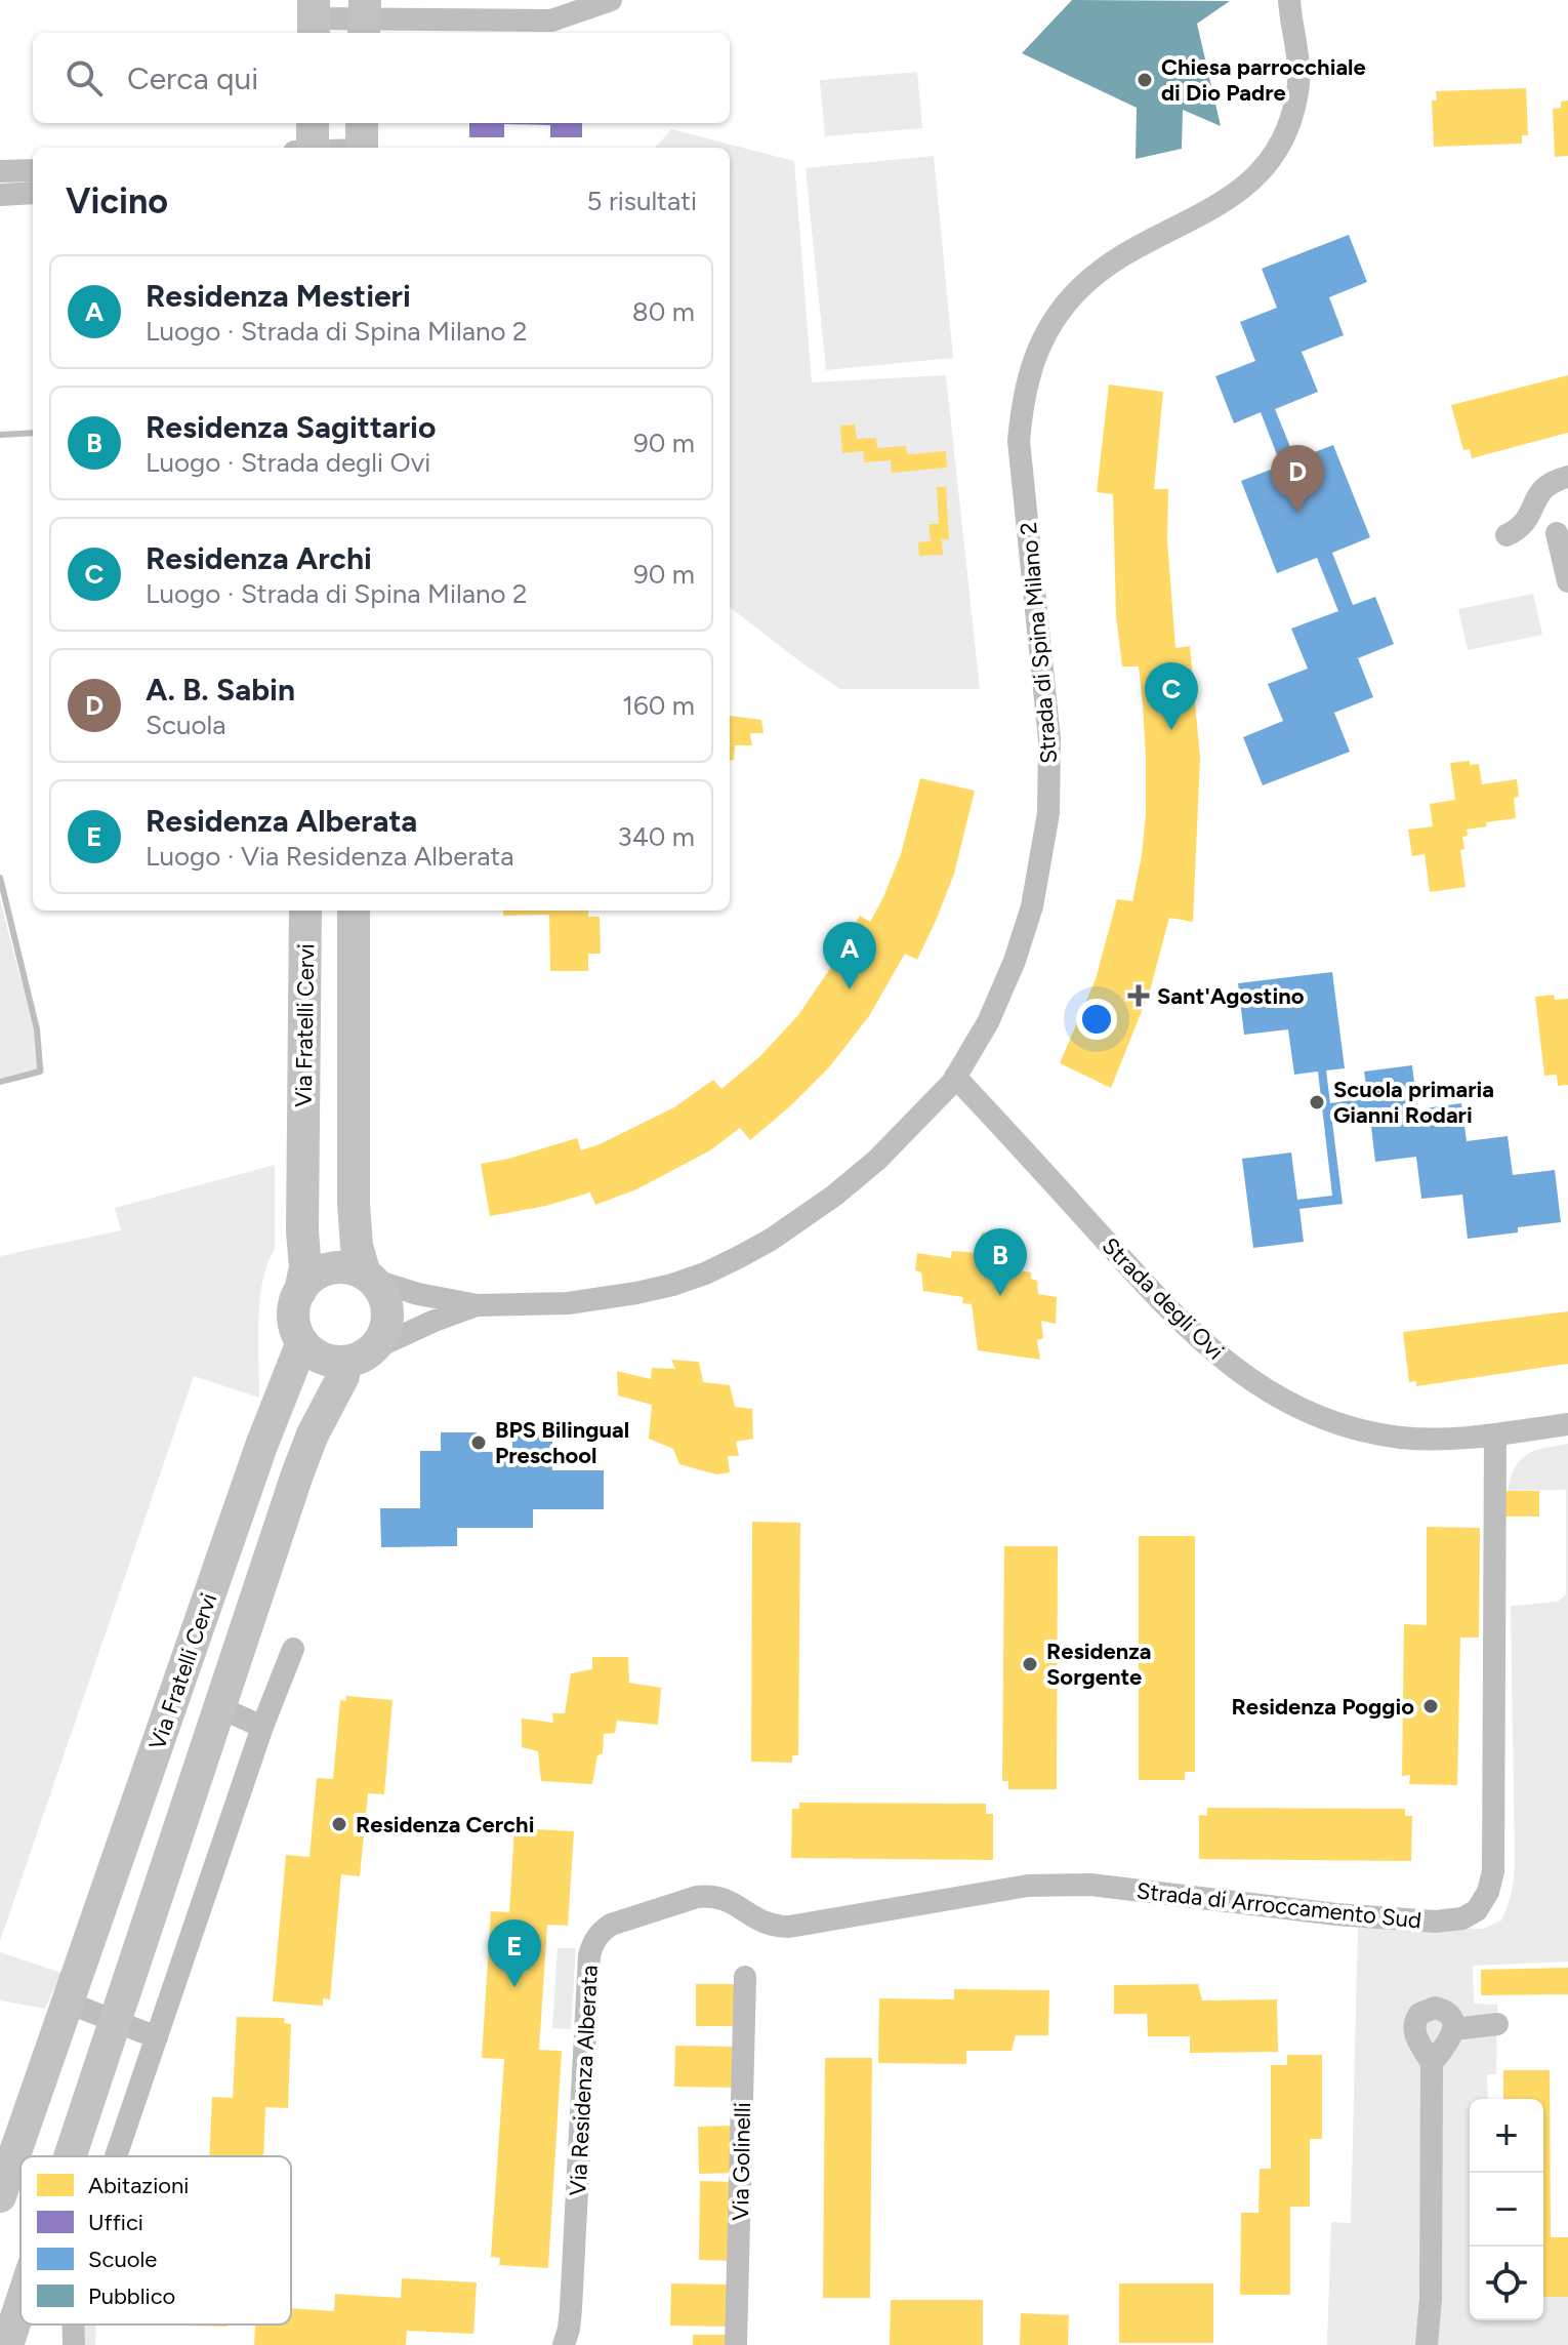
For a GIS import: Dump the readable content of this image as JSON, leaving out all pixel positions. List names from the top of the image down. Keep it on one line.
{"streets":{"street":["Strada di Spina Milano 2","Via Fratelli Cervi","Strada degli Ovi","Strada di Arroccamento Sud","Via Residenza Alberata","Via Golinelli"]},"crossings":[["Strada di Spina Milano 2","Via Fratelli Cervi"],["Strada di Spina Milano 2","Strada degli Ovi"],["Strada degli Ovi","Strada di Arroccamento Sud"],["Strada di Arroccamento Sud","Via Residenza Alberata"]],"places":{"other":["Chiesa parrocchiale di Dio Padre","Scuola primaria Gianni Rodari","BPS Bilingual Preschool","Residenza Sorgente","Residenza Poggio","Residenza Cerchi"],"health":["Sant'Agostino"]},"legend":["Abitazioni","Uffici","Scuole","Pubblico"],"page":{"search":"Cerca qui","heading":["Vicino","5 risultati"],"list":[{"mark":"A","name":"Residenza Mestieri","note":"Luogo · Strada di Spina Milano 2","value":"80 m"},{"mark":"B","name":"Residenza Sagittario","note":"Luogo · Strada degli Ovi","value":"90 m"},{"mark":"C","name":"Residenza Archi","note":"Luogo · Strada di Spina Milano 2","value":"90 m"},{"mark":"D","name":"A. B. Sabin","note":"Scuola","value":"160 m"},{"mark":"E","name":"Residenza Alberata","note":"Luogo · Via Residenza Alberata","value":"340 m"}],"pins":["D","C","A","B","E"],"map_buttons":["+","−"]}}
